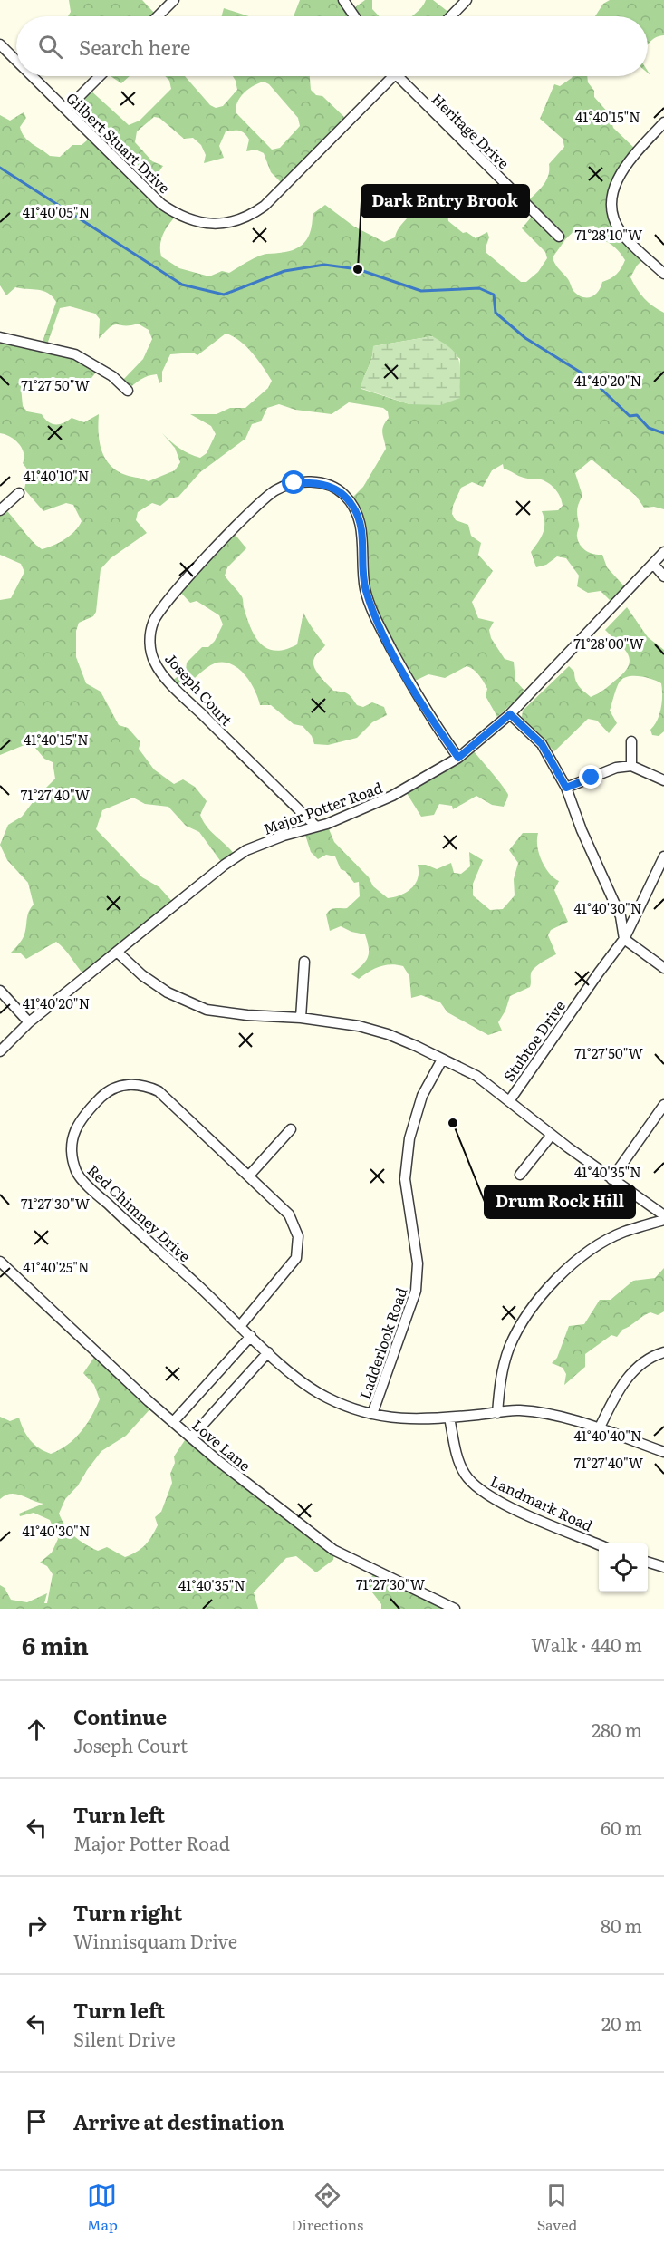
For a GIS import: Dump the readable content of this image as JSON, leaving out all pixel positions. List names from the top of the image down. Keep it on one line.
{"streets":{"street":["Heritage Drive","Gilbert Stuart Drive","Joseph Court","Major Potter Road","Stubtoe Drive","Red Chimney Drive","Ladderlook Road","Love Lane","Landmark Road"]},"crossings":[["Joseph Court","Major Potter Road"],["Red Chimney Drive","Ladderlook Road"],["Red Chimney Drive","Landmark Road"]],"places":["Dark Entry Brook","Drum Rock Hill"],"page":{"search":"Search here","heading":["6 min","Walk · 440 m"],"list":[["Continue","Joseph Court","280 m"],["Turn left","Major Potter Road","60 m"],["Turn right","Winnisquam Drive","80 m"],["Turn left","Silent Drive","20 m"],"Arrive at destination"],"nav":["Map","Directions","Saved"]},"coordinates":["41°40'15\"N","41°40'05\"N","71°28'10\"W","41°40'20\"N","71°27'50\"W","41°40'10\"N","71°28'00\"W","71°27'40\"W","41°40'30\"N","41°40'35\"N","71°27'30\"W","41°40'25\"N","41°40'40\"N"]}
